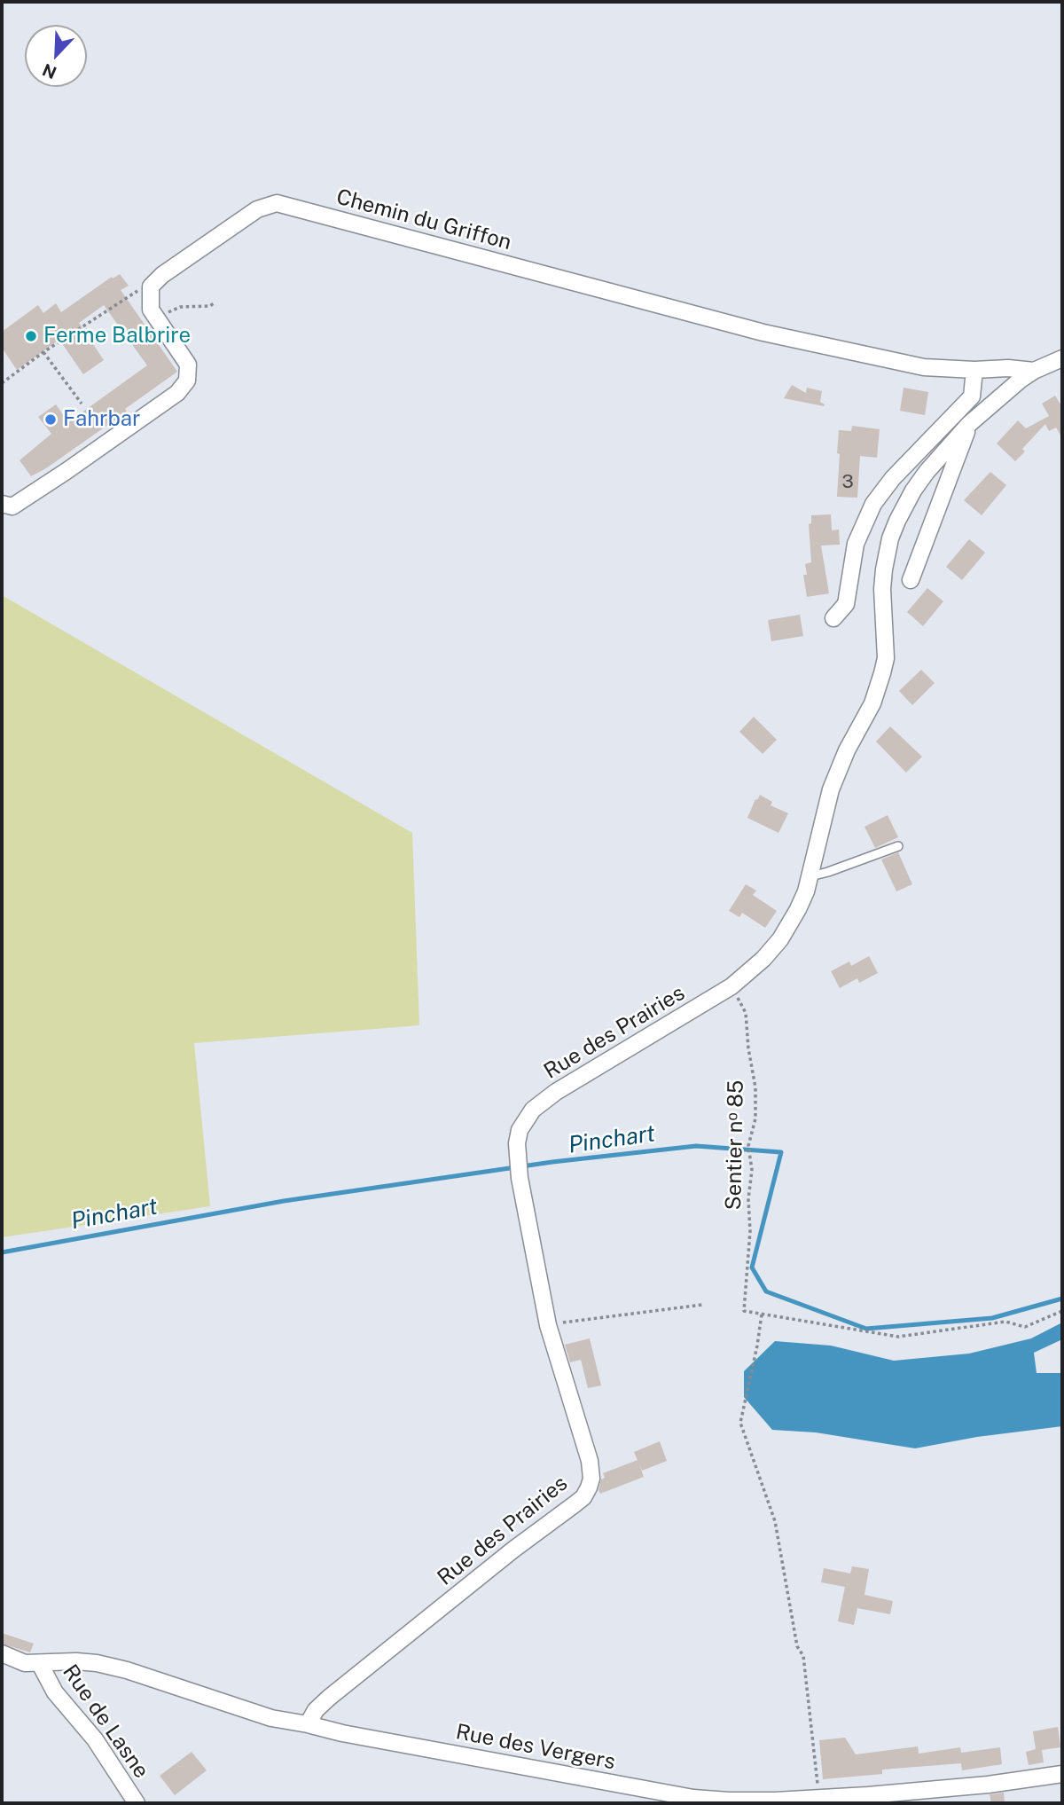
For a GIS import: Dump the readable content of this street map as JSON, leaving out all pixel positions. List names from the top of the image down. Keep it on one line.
{"streets":{"street":["Chemin du Griffon","Rue des Prairies","Rue de Lasne","Rue des Vergers"],"path":["Sentier nᵒ 85"]},"crossings":[["Chemin du Griffon","Rue des Prairies"],["Rue des Prairies","Sentier nᵒ 85"],["Rue des Prairies","Rue des Vergers"],["Rue de Lasne","Rue des Vergers"]],"water":["Pinchart"],"places":["Ferme Balbrire","Fahrbar"],"house_numbers":["3"],"north":"bottom left"}
